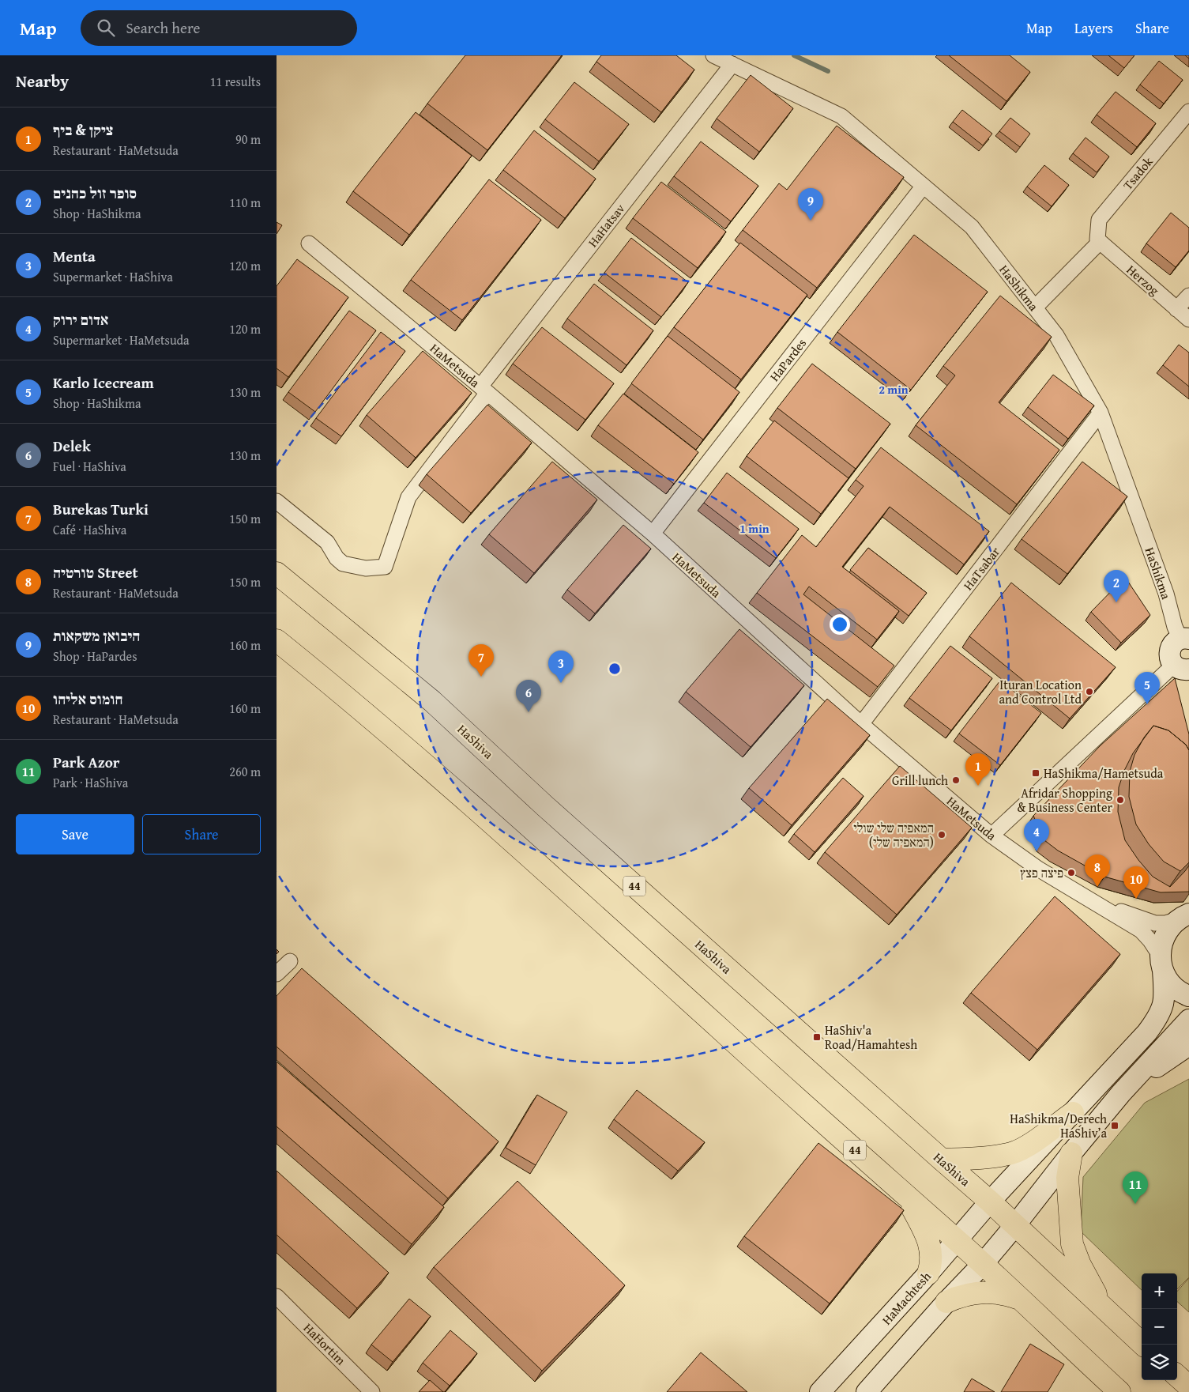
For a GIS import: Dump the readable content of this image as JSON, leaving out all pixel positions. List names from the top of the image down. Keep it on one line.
{"streets":{"highway":["HaShiva","44"],"street":["Tsadok","HaHatsav","Herzog","HaShikma","HaPardes","HaMetsuda","HaTsabar","HaMachtesh","HaHortim"]},"crossings":[["Tsadok","Herzog"],["HaHatsav","HaShikma"],["HaHatsav","HaMetsuda"],["HaShikma","HaPardes"],["HaShikma","HaTsabar"],["HaPardes","HaMetsuda"],["HaMetsuda","HaTsabar"],["HaMetsuda","HaMachtesh"],["HaShiva","HaMachtesh"],["44","HaMachtesh"]],"places":{"other":["Ituran Location and Control Ltd","Grill lunch","Afridar Shopping & Business Center","המאפיה שלי שולי (המאפיה שלי)","פיצה פצץ"],"transit":["HaShikma/Hametsuda","HaShiv'a Road/Hamahtesh","HaShikma/Derech HaShiv’a"]},"page":{"header":"Map","search":"Search here","nav":["Map","Layers","Share"],"heading":["Nearby","11 results"],"list":[{"mark":"1","name":"ציקן & ביף","note":"Restaurant · HaMetsuda","value":"90 m"},{"mark":"2","name":"סופר זול כהנים","note":"Shop · HaShikma","value":"110 m"},{"mark":"3","name":"Menta","note":"Supermarket · HaShiva","value":"120 m"},{"mark":"4","name":"אדום ירוק","note":"Supermarket · HaMetsuda","value":"120 m"},{"mark":"5","name":"Karlo Icecream","note":"Shop · HaShikma","value":"130 m"},{"mark":"6","name":"Delek","note":"Fuel · HaShiva","value":"130 m"},{"mark":"7","name":"Burekas Turki","note":"Café · HaShiva","value":"150 m"},{"mark":"8","name":"טורטיה Street","note":"Restaurant · HaMetsuda","value":"150 m"},{"mark":"9","name":"היבואן משקאות","note":"Shop · HaPardes","value":"160 m"},{"mark":"10","name":"חומוס אליהו","note":"Restaurant · HaMetsuda","value":"160 m"},{"mark":"11","name":"Park Azor","note":"Park · HaShiva","value":"260 m"}],"pins":["9","2","7","3","5","6","1","4","8","10","11"],"buttons":["Save","Share"],"map_buttons":["+","−"]},"rings":["2 min","1 min"]}
